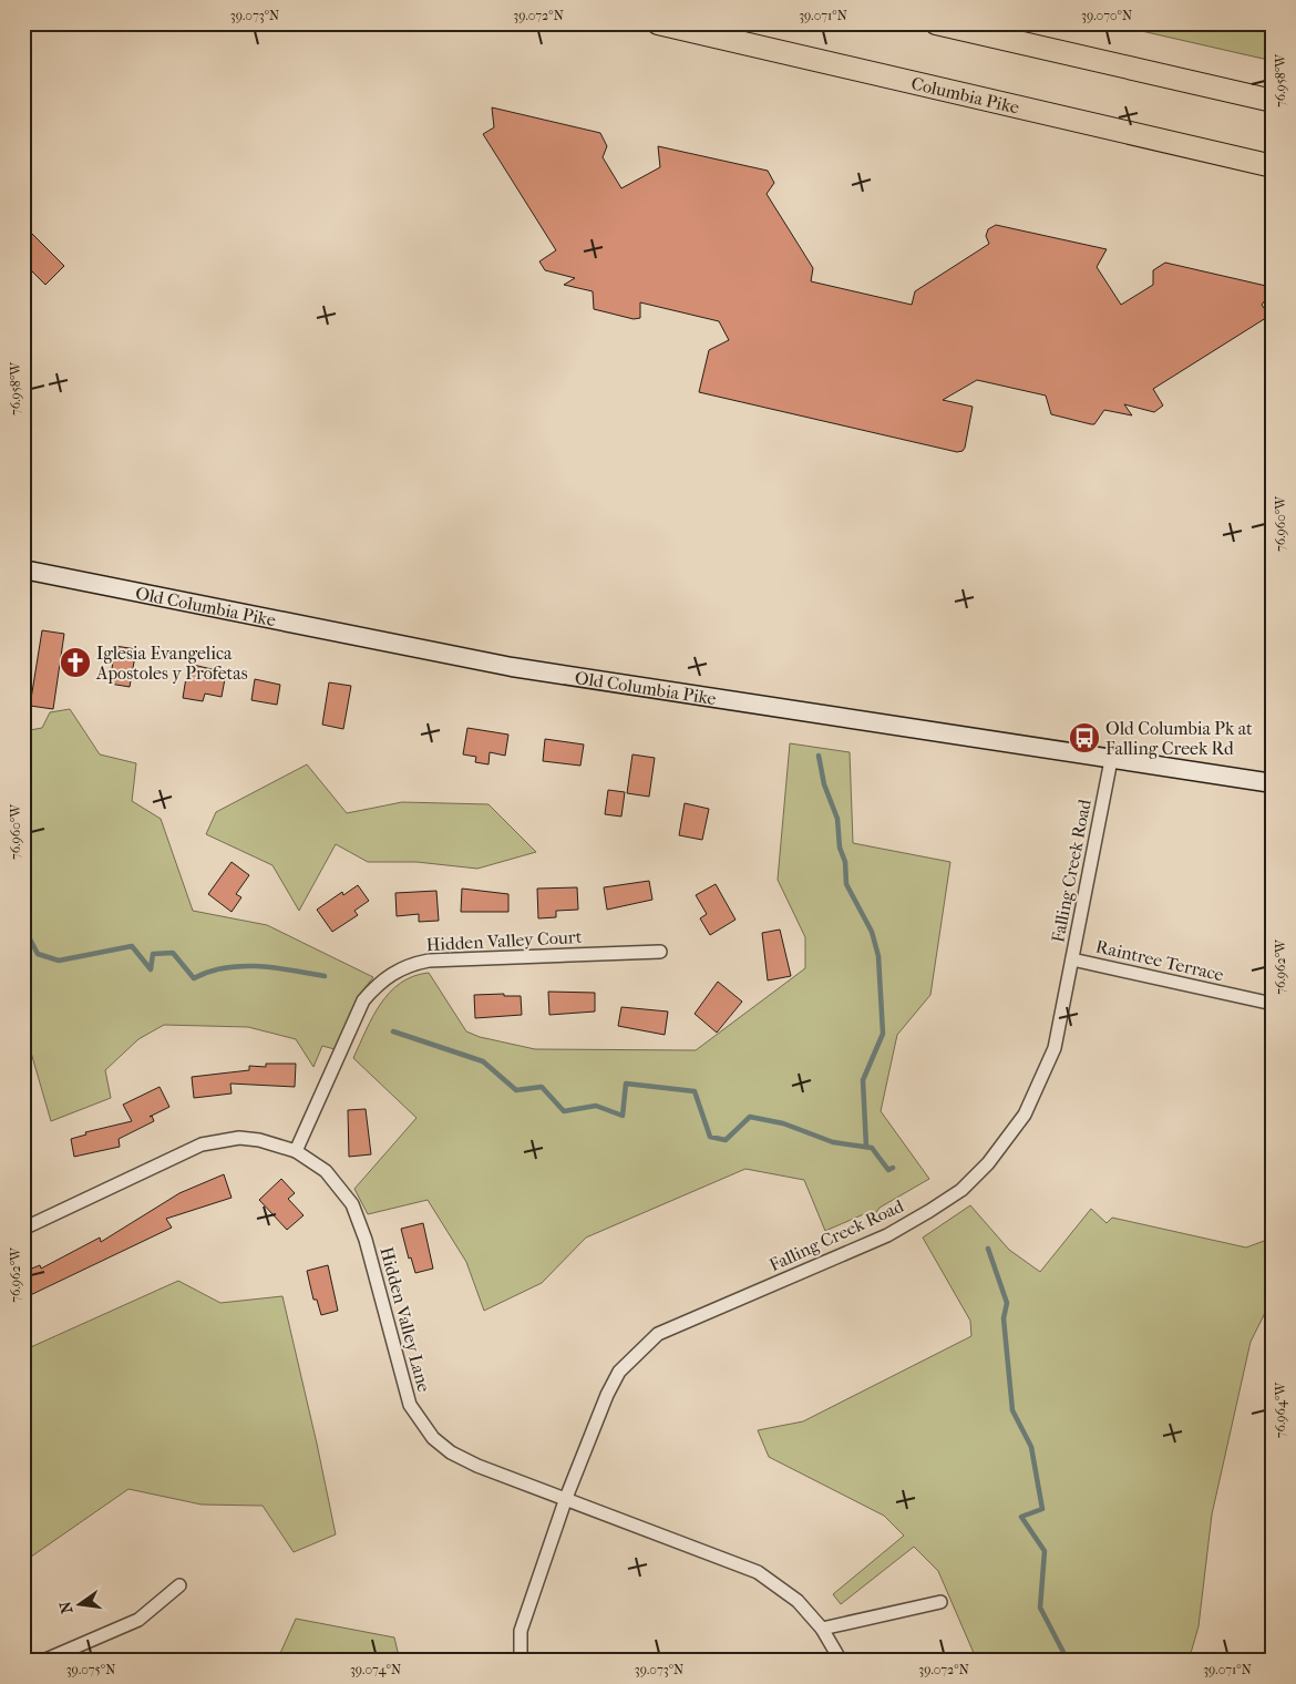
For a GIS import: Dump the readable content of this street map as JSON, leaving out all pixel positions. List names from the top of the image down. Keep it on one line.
{"streets":{"highway":["Columbia Pike"],"main road":["Old Columbia Pike"],"street":["Falling Creek Road","Hidden Valley Court","Raintree Terrace","Hidden Valley Lane"]},"crossings":[["Old Columbia Pike","Falling Creek Road"],["Falling Creek Road","Raintree Terrace"],["Falling Creek Road","Hidden Valley Lane"],["Hidden Valley Court","Hidden Valley Lane"]],"places":{"church":["Iglesia Evangelica Apostoles y Profetas"],"bus stop":["Old Columbia Pk at Falling Creek Rd"]},"north":"left","coordinates":["39.073°N","39.072°N","39.071°N","39.070°N","76.958°W","76.960°W","76.962°W","76.964°W","39.075°N","39.074°N"]}
